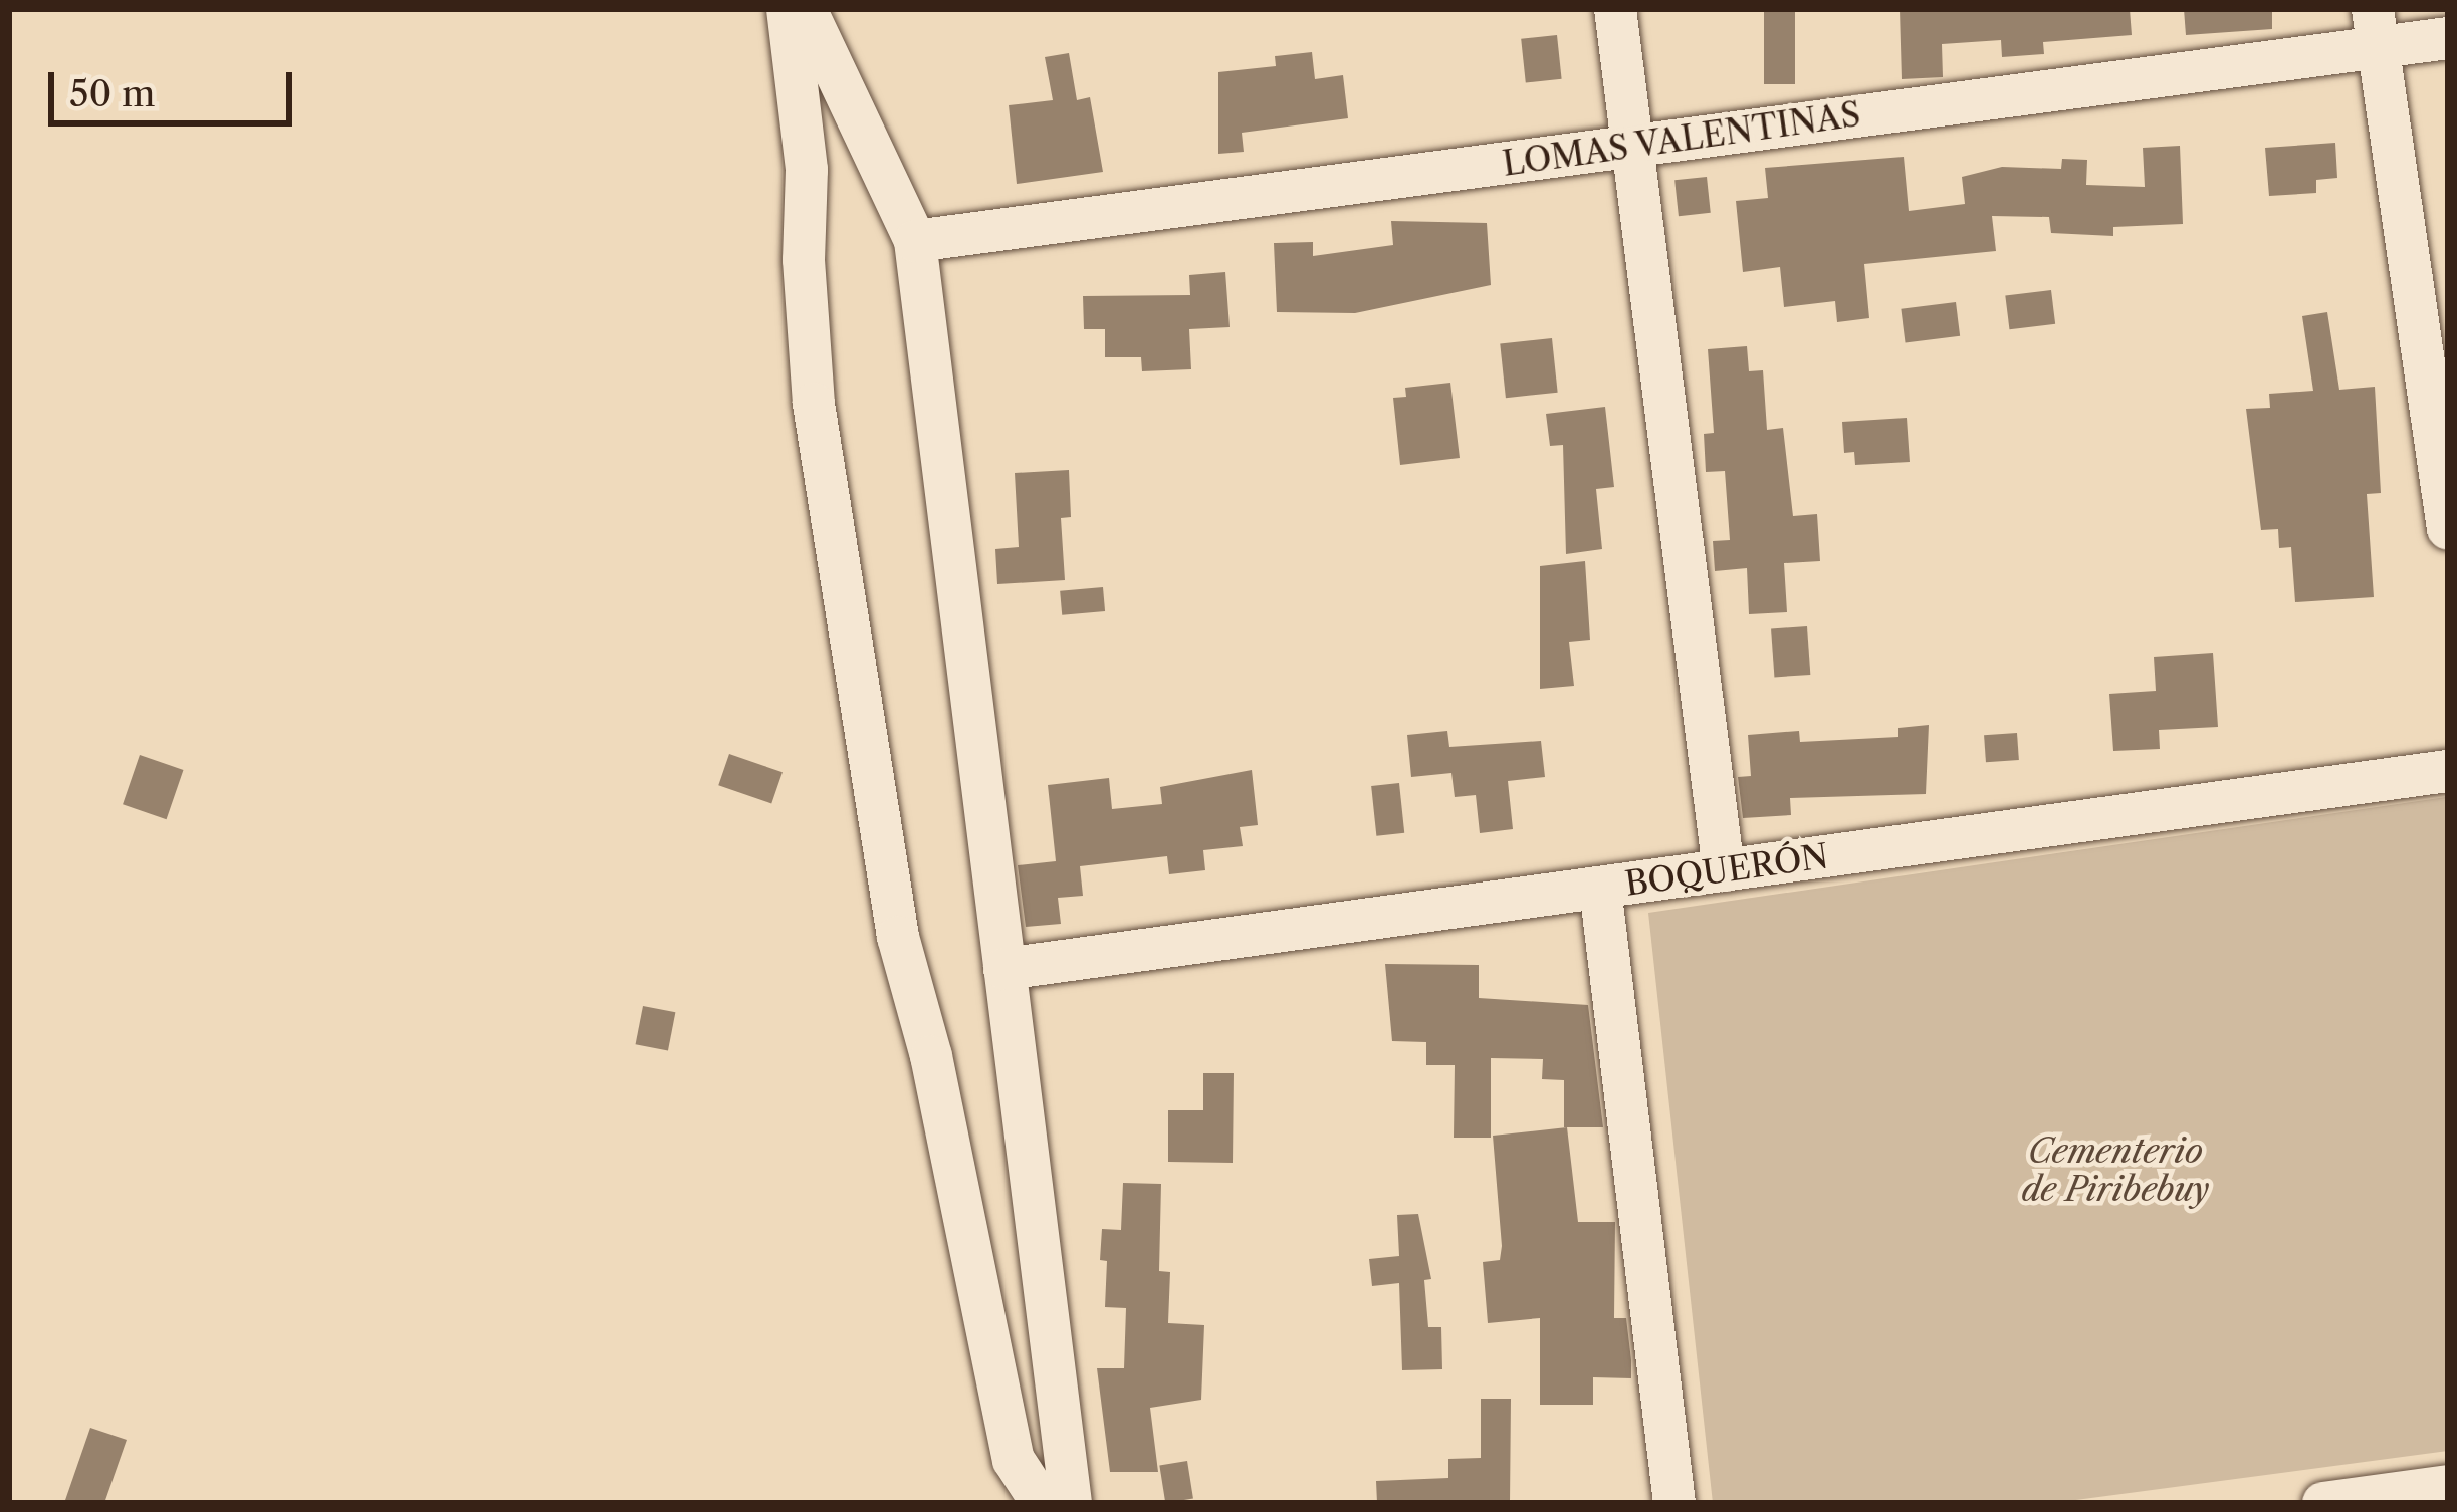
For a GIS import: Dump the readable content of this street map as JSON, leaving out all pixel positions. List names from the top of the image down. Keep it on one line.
{"streets":{"street":["LOMAS VALENTINAS","BOQUERÓN"]},"parks":["Cementerio de Piribebuy"],"scale_bar":"50 m"}
